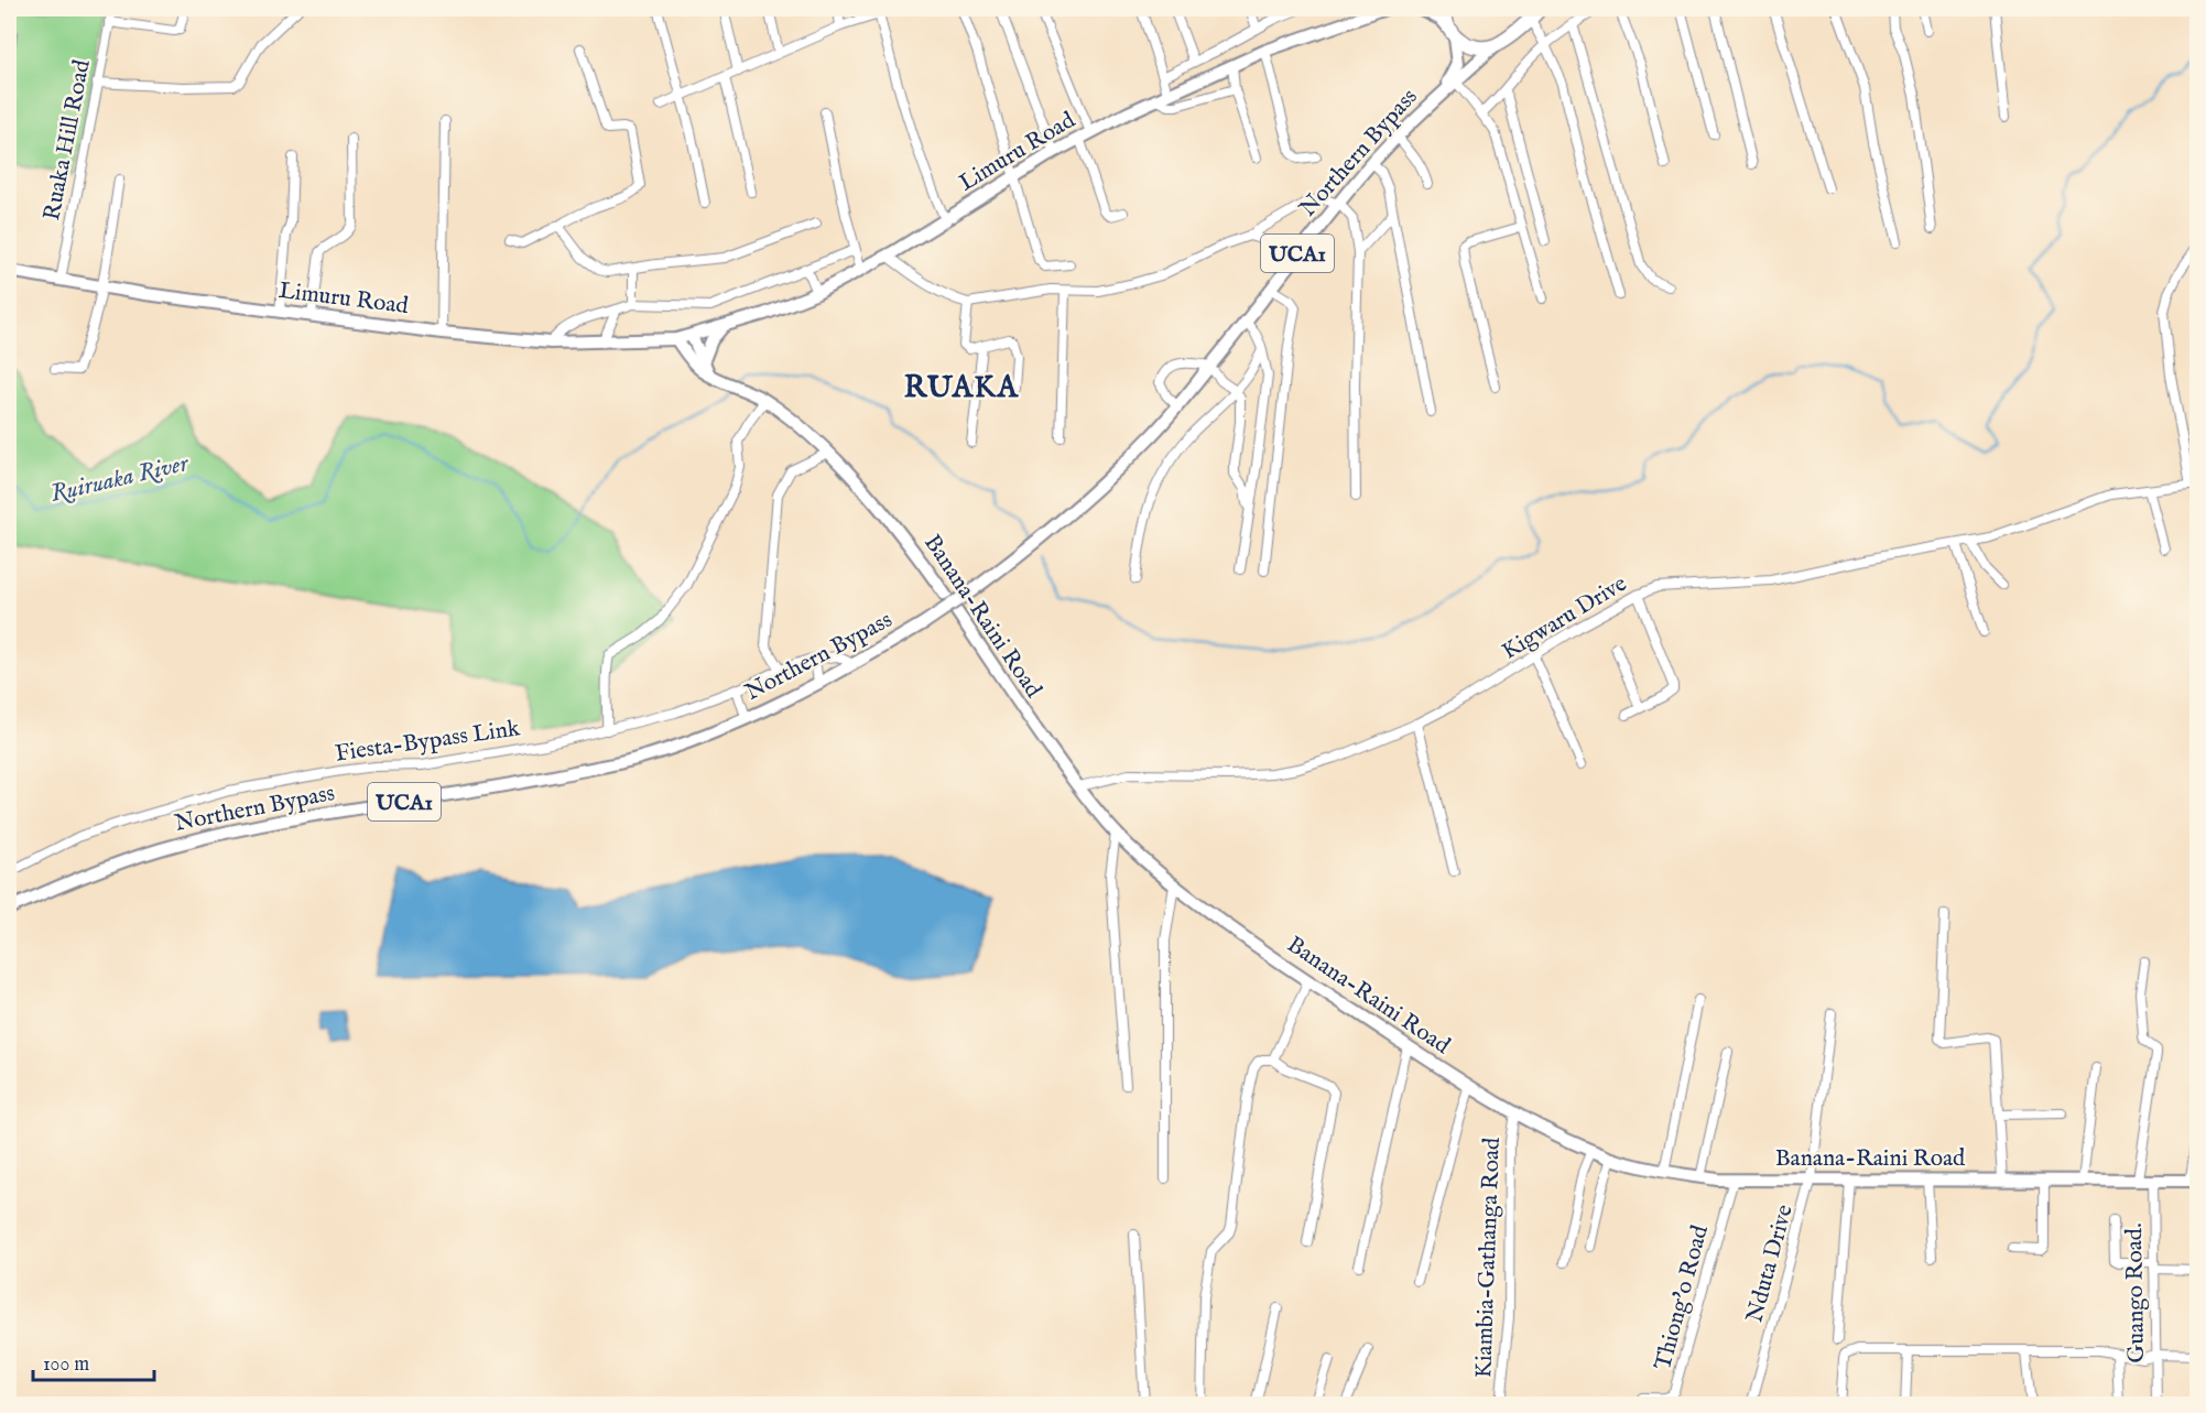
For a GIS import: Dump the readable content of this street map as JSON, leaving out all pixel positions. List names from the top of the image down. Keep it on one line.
{"streets":{"highway":["Northern Bypass"],"main road":["Limuru Road","UCA1","Banana-Raini Road"],"street":["Ruaka Hill Road","Kigwaru Drive","Fiesta-Bypass Link","Kiambia-Gathanga Road","Nduta Drive","Guango Road.","Thiong'o Road"]},"crossings":[["Ruaka Hill Road","Limuru Road"],["Northern Bypass","Fiesta-Bypass Link"],["Banana-Raini Road","Kigwaru Drive"],["Banana-Raini Road","Kiambia-Gathanga Road"],["Banana-Raini Road","Nduta Drive"],["Banana-Raini Road","Guango Road."],["Banana-Raini Road","Thiong'o Road"]],"districts":["RUAKA"],"water":["Ruiruaka River"],"scale_bar":"100 m"}
